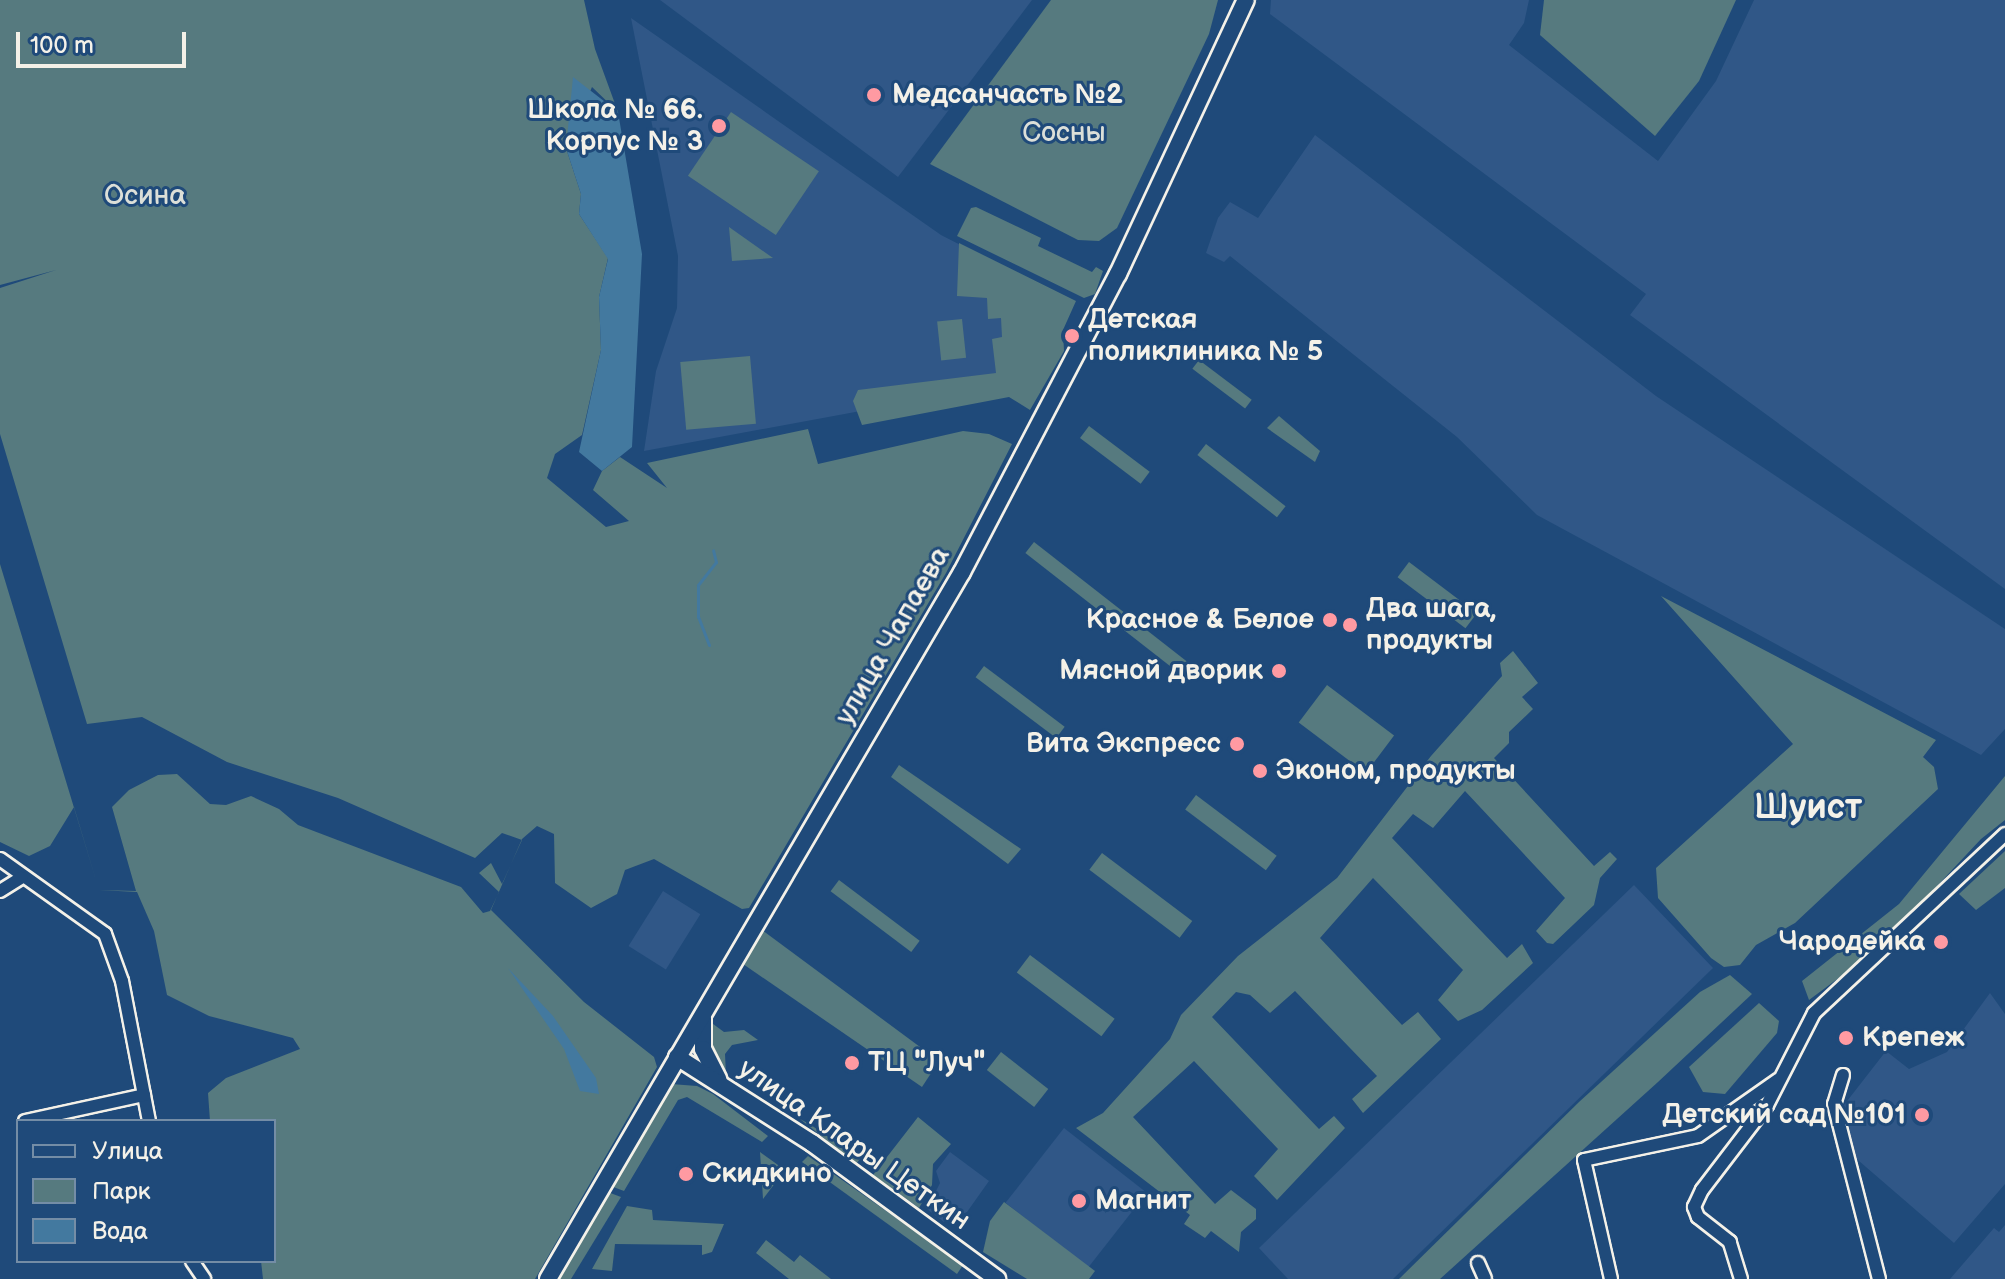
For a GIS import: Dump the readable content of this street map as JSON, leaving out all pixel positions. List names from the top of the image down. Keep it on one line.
{"streets":{"street":["улица Чапаева","улица Клары Цеткин"]},"crossings":[["улица Чапаева","улица Клары Цеткин"]],"districts":["Шуист"],"parks":["Сосны","Осина"],"places":["Медсанчасть №2","Школа № 66. Корпус № 3","Детская поликлиника № 5","Красное & Белое","Два шага, продукты","Мясной дворик","Вита Экспресс","Эконом, продукты","Чародейка","Крепеж","ТЦ \"Луч\"","Детский сад №101","Скидкино","Магнит"],"legend":["Улица","Парк","Вода"],"scale_bar":"100 m"}
